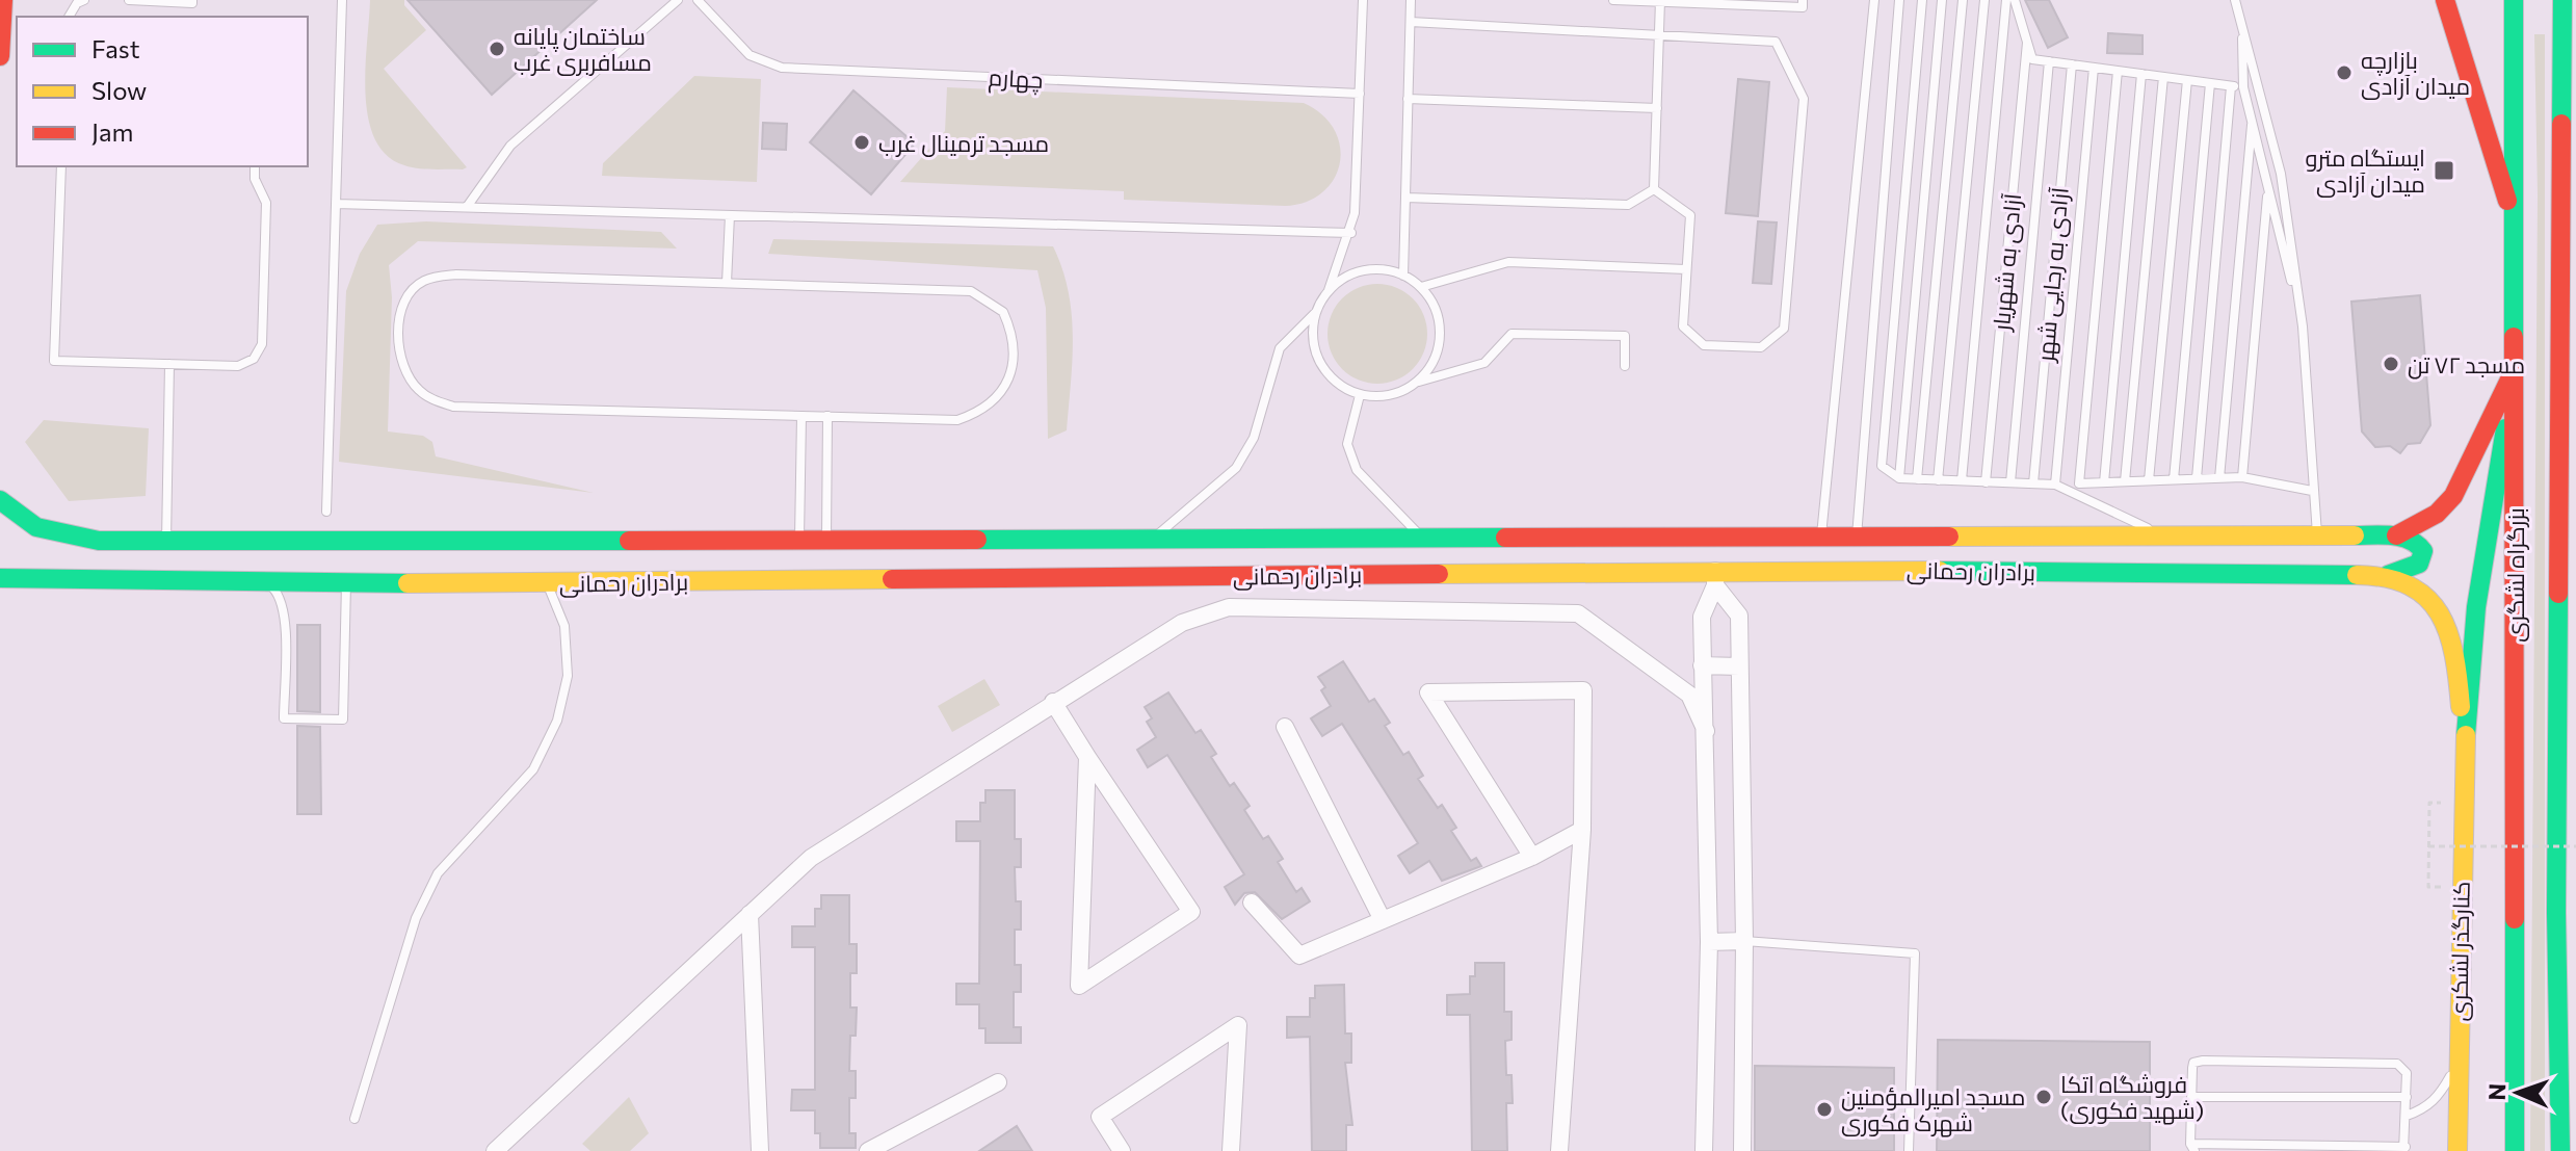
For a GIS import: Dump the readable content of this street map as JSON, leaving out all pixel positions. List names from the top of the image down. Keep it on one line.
{"streets":{"main road":["برادران رحمانی","بزرگراه لشگری","کنارگذر لشکری"],"lane":["چهارم","آزادی به شهریار","آزادی به رجایی شهر"]},"crossings":[["برادران رحمانی","کنارگذر لشکری"]],"places":{"other":["ساختمان پایانه مسافربری غرب","بازارچه میدان آزادی","مسجد ترمینال غرب","مسجد ۷۲ تن","فروشگاه اتکا (شهید فکوری)","مسجد امیرالمؤمنین شهرک فکوری"],"transit":["ایستگاه مترو میدان آزادی"]},"legend":["Fast","Slow","Jam"],"north":"left"}
